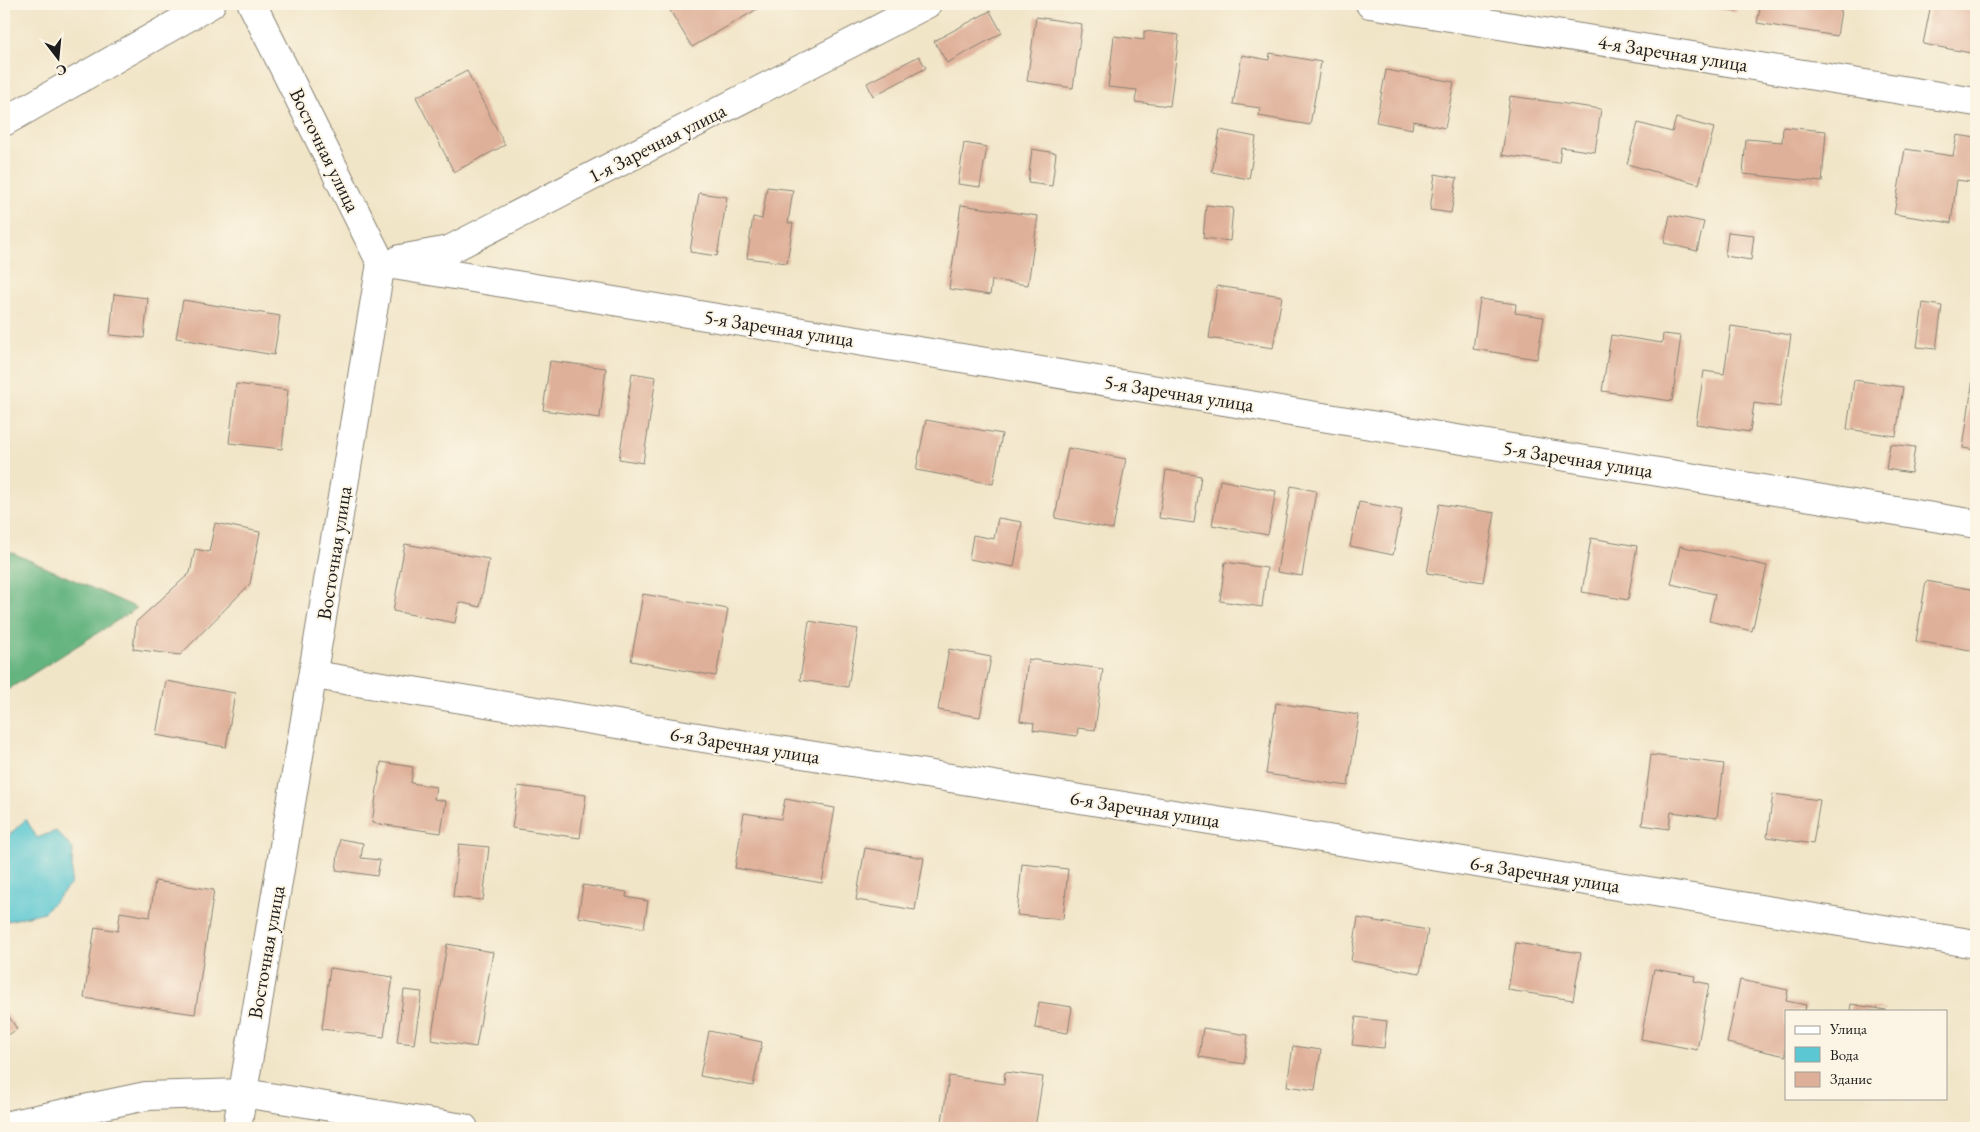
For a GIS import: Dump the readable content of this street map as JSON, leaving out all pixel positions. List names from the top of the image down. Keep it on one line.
{"streets":{"street":["4-я Заречная улица","1-я Заречная улица","Восточная улица","5-я Заречная улица","6-я Заречная улица"]},"crossings":[["1-я Заречная улица","Восточная улица"],["1-я Заречная улица","5-я Заречная улица"],["Восточная улица","5-я Заречная улица"],["Восточная улица","6-я Заречная улица"]],"legend":["Улица","Вода","Здание"],"north":"bottom"}
